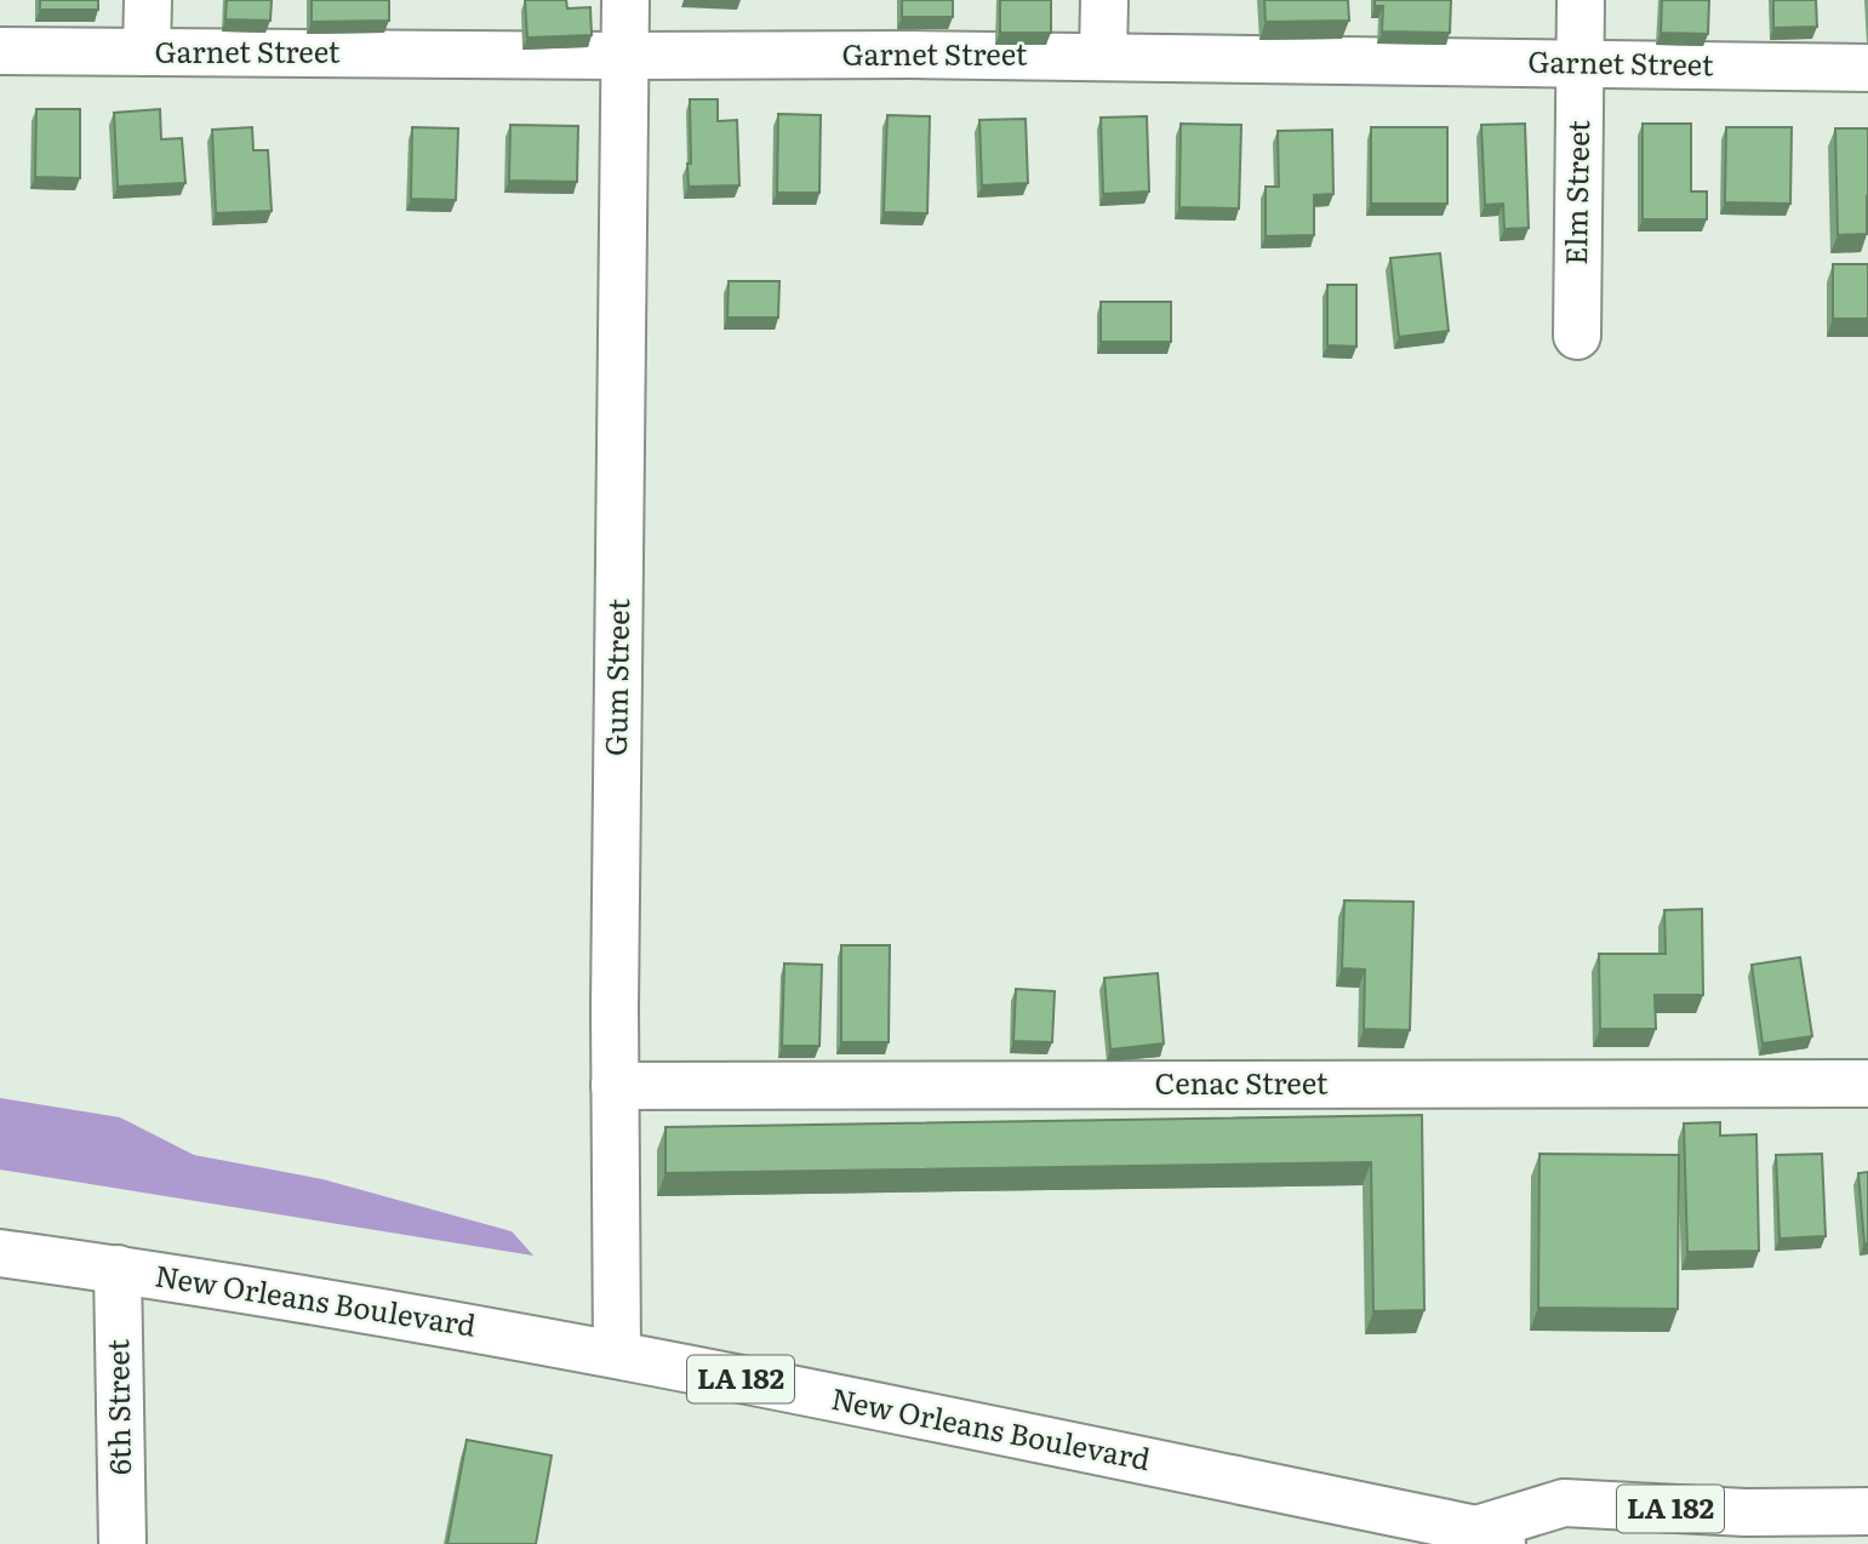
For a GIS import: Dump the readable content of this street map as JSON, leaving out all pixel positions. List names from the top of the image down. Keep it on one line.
{"streets":{"street":["Garnet Street","Elm Street","Gum Street","Cenac Street","New Orleans Boulevard","LA 182","6th Street"]},"crossings":[["Garnet Street","Elm Street"],["Garnet Street","Gum Street"],["Gum Street","Cenac Street"],["Gum Street","New Orleans Boulevard"],["New Orleans Boulevard","6th Street"]]}
